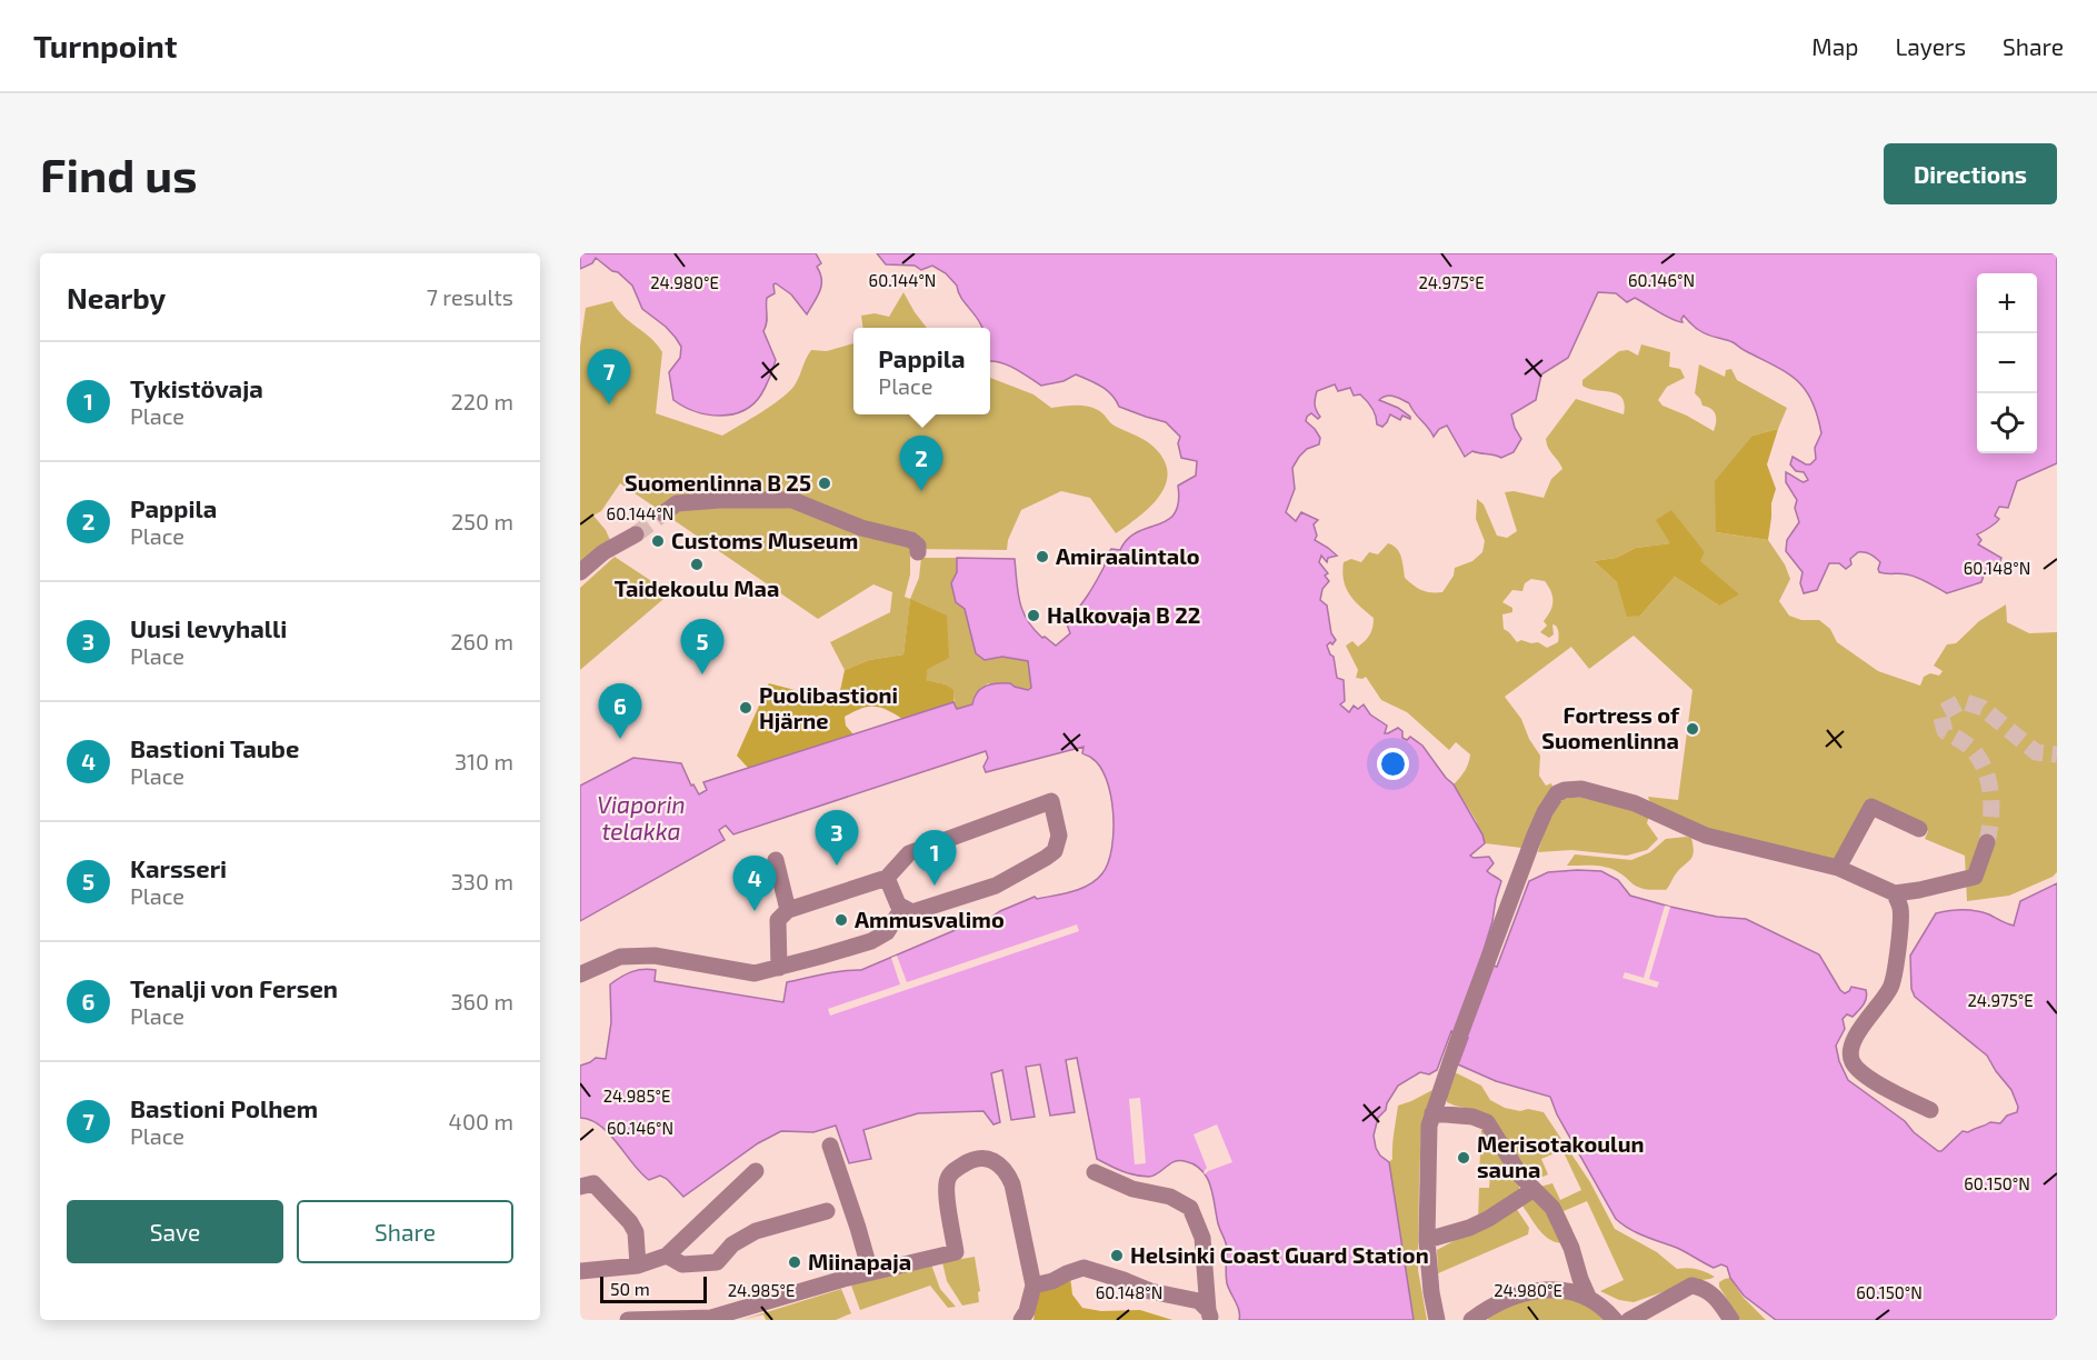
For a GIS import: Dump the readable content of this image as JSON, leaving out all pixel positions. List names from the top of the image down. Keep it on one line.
{"water":["Viaporin telakka"],"places":["Suomenlinna B 25","Customs Museum","Amiraalintalo","Taidekoulu Maa","Halkovaja B 22","Puolibastioni Hjärne","Fortress of Suomenlinna","Ammusvalimo","Merisotakoulun sauna","Helsinki Coast Guard Station","Miinapaja"],"scale_bar":"50 m","page":{"header":"Turnpoint","nav":["Map","Layers","Share"],"buttons":["Directions",["Save","Share"]],"title":"Find us","heading":["Nearby","7 results"],"map_buttons":["+","−"],"popup":["Pappila","Place"],"list":[{"mark":"1","name":"Tykistövaja","note":"Place","value":"220 m"},{"mark":"2","name":"Pappila","note":"Place","value":"250 m"},{"mark":"3","name":"Uusi levyhalli","note":"Place","value":"260 m"},{"mark":"4","name":"Bastioni Taube","note":"Place","value":"310 m"},{"mark":"5","name":"Karsseri","note":"Place","value":"330 m"},{"mark":"6","name":"Tenalji von Fersen","note":"Place","value":"360 m"},{"mark":"7","name":"Bastioni Polhem","note":"Place","value":"400 m"}],"pins":["7","2","5","6","3","1","4"],"scale":"50 m"},"coordinates":["60.144°N","60.146°N","24.980°E","24.975°E","60.148°N","24.985°E","60.150°N"]}
